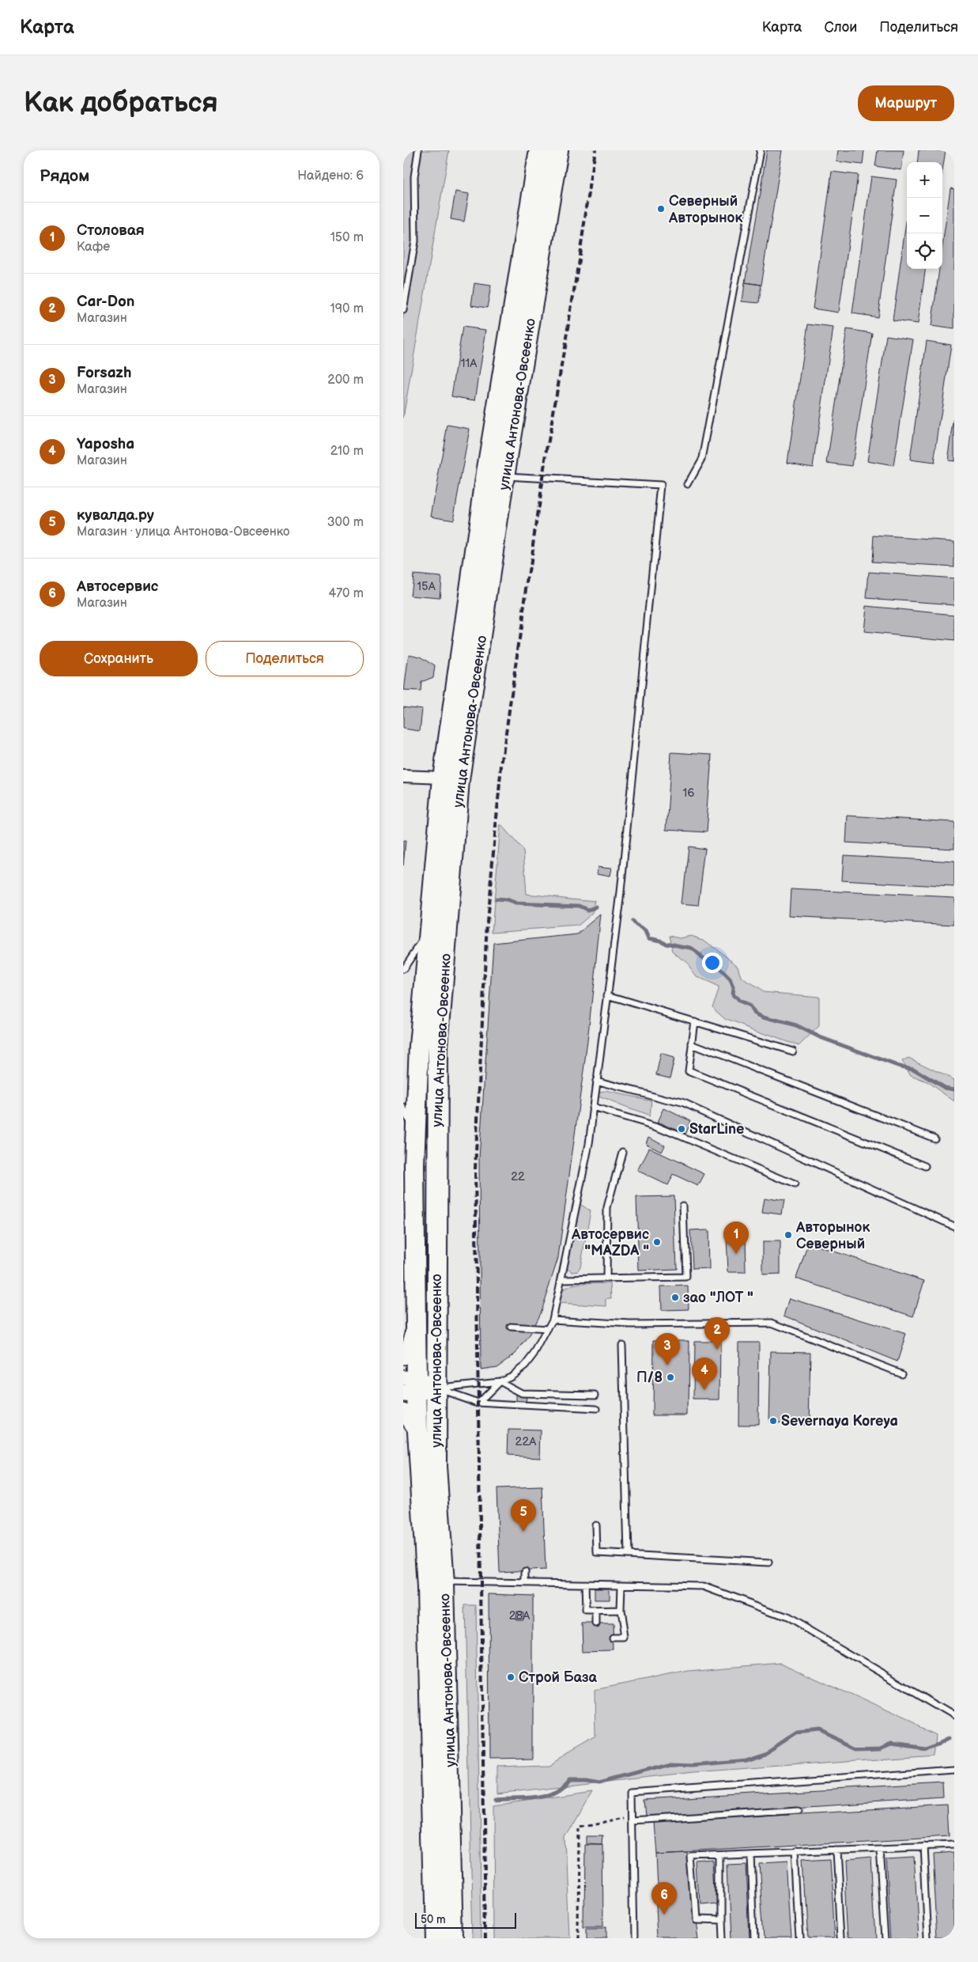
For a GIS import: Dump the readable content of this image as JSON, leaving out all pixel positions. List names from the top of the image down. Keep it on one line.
{"streets":{"highway":["улица Антонова-Овсеенко"]},"places":["Северный Авторынок","StarLine","Авторынок Северный","Автосервис \"MAZDA \"","зао \"ЛОТ \"","П/8","Severnaya Koreya","Строй База"],"house_numbers":["11А","15А","16","22","22А","28А"],"scale_bar":"50 m","page":{"header":"Карта","nav":["Карта","Слои","Поделиться"],"buttons":["Маршрут",["Сохранить","Поделиться"]],"title":"Как добраться","heading":["Рядом","Найдено: 6"],"map_buttons":["+","−"],"list":[{"mark":"1","name":"Столовая","note":"Кафе","value":"150 m"},{"mark":"2","name":"Car-Don","note":"Магазин","value":"190 m"},{"mark":"3","name":"Forsazh","note":"Магазин","value":"200 m"},{"mark":"4","name":"Yaposha","note":"Магазин","value":"210 m"},{"mark":"5","name":"кувалда.ру","note":"Магазин · улица Антонова-Овсеенко","value":"300 m"},{"mark":"6","name":"Автосервис","note":"Магазин","value":"470 m"}],"pins":["1","2","3","4","5","6"],"scale":"50 m"}}
